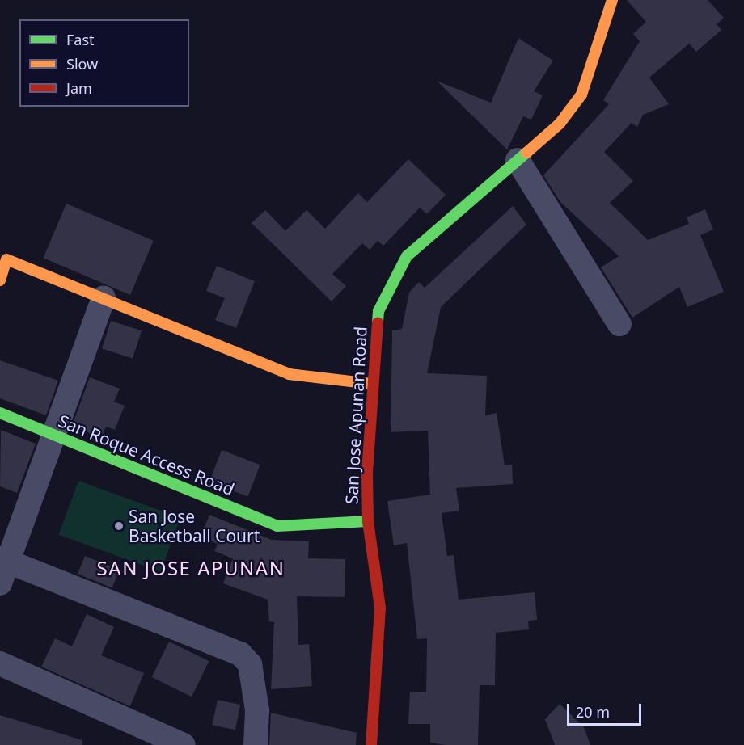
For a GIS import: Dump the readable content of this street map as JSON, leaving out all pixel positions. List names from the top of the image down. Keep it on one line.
{"streets":{"street":["San Jose Apunan Road","San Roque Access Road"]},"crossings":[["San Jose Apunan Road","San Roque Access Road"]],"districts":["SAN JOSE APUNAN"],"places":["San Jose Basketball Court"],"legend":["Fast","Slow","Jam"],"scale_bar":"20 m"}
